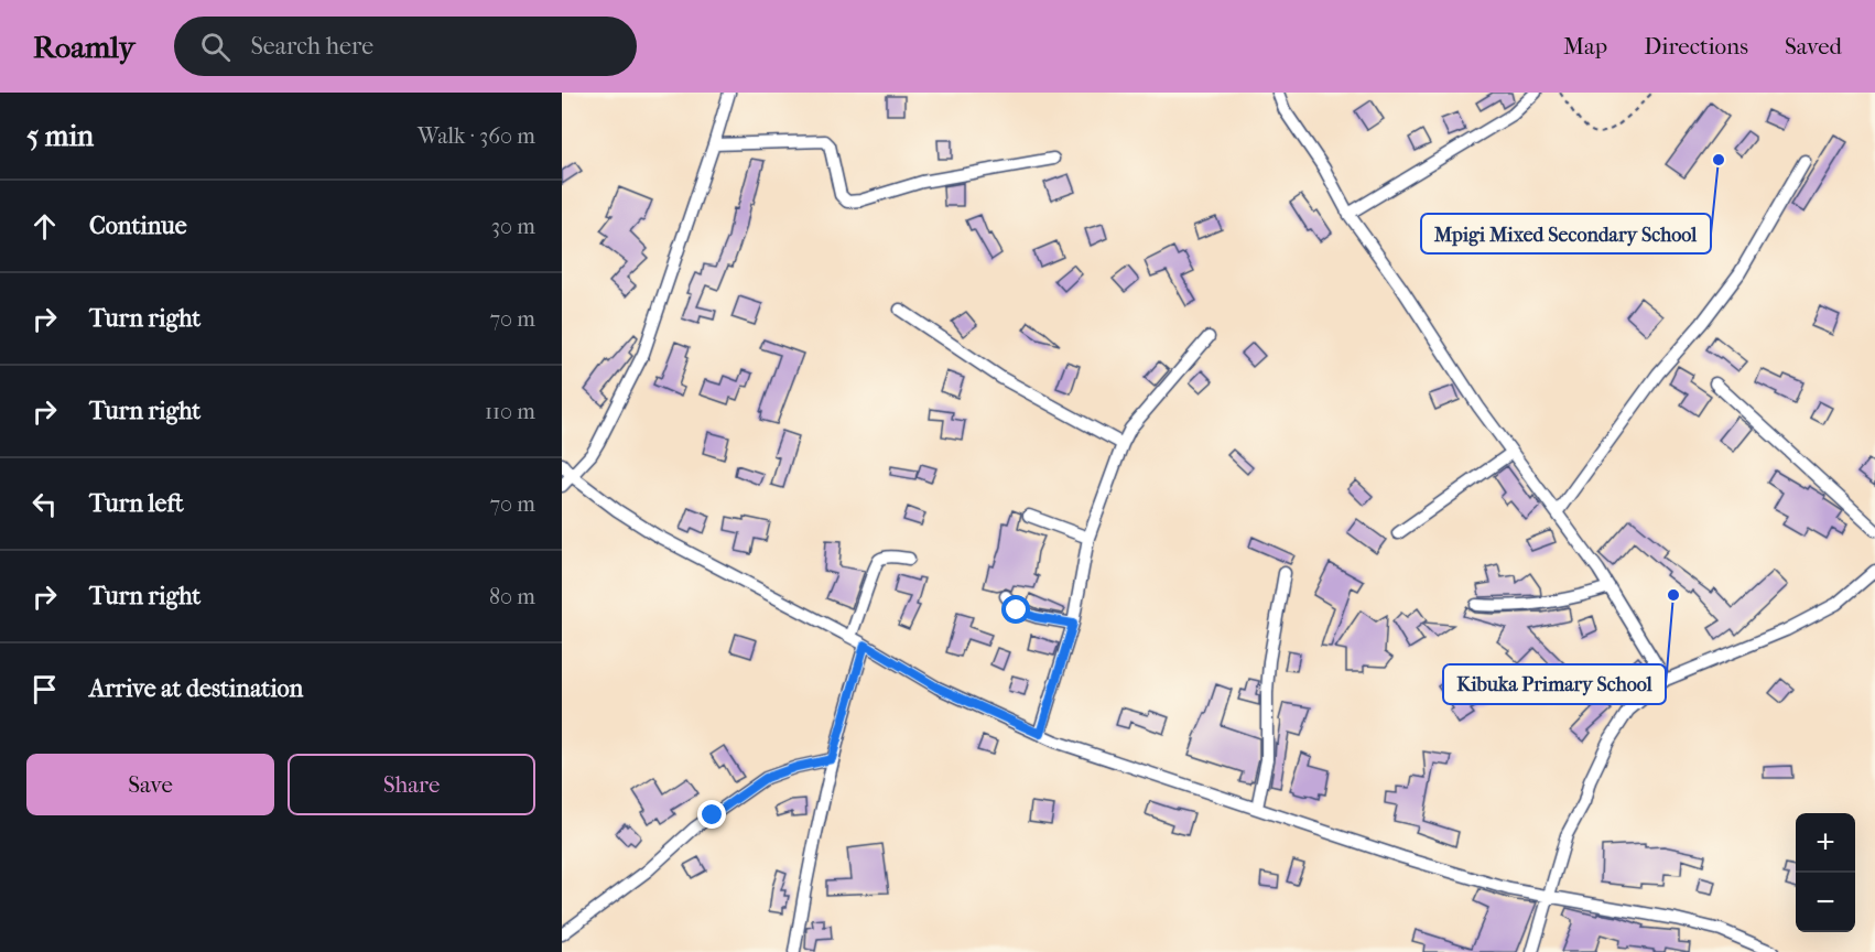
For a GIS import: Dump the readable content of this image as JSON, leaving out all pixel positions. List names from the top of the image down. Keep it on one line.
{"places":["Mpigi Mixed Secondary School","Kibuka Primary School"],"page":{"header":"Roamly","search":"Search here","nav":["Map","Directions","Saved"],"heading":["5 min","Walk · 360 m"],"list":[["Continue","30 m"],["Turn right","70 m"],["Turn right","110 m"],["Turn left","70 m"],["Turn right","80 m"],"Arrive at destination"],"buttons":["Save","Share"],"map_buttons":["+","−"]}}
